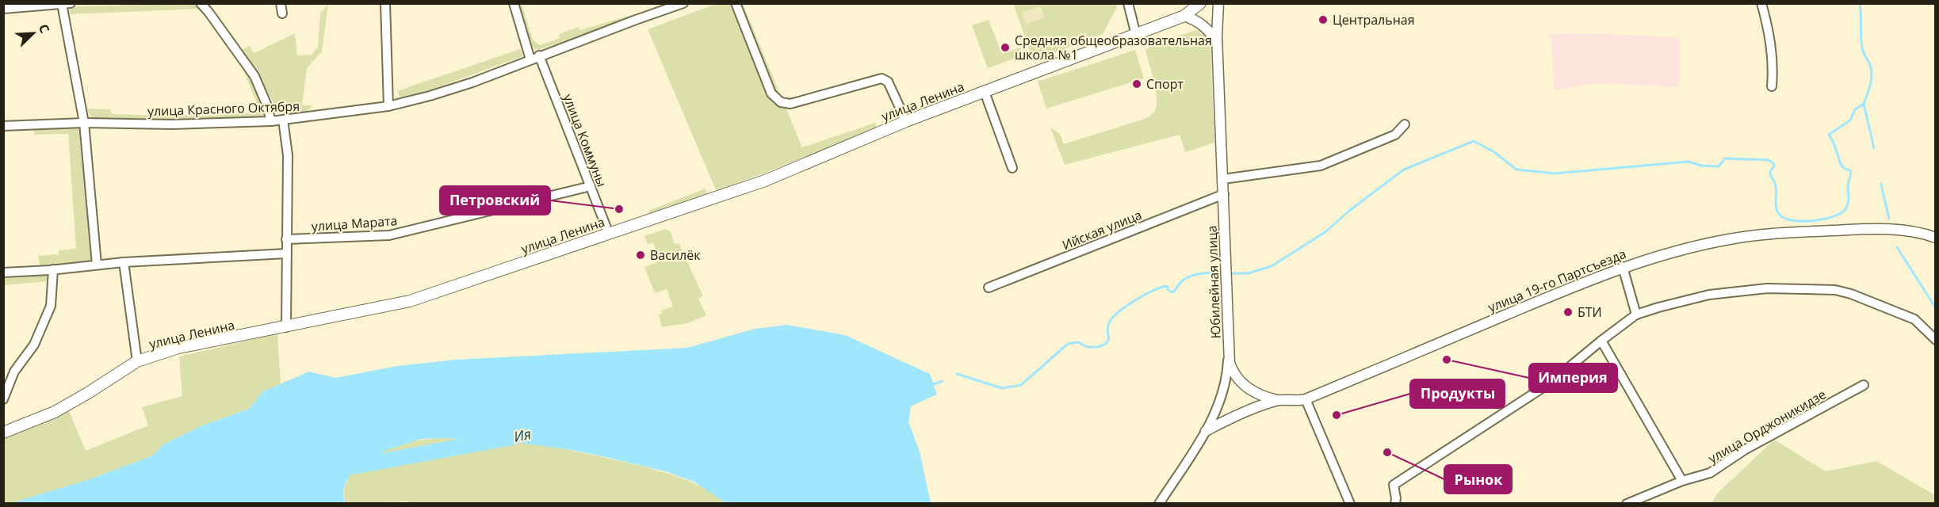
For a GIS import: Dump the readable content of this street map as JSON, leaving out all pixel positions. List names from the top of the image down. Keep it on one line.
{"streets":{"main road":["улица Ленина"],"street":["улица Красного Октября","улица Коммуны","улица Марата","Ийская улица","улица 19-го Партсъезда","Юбилейная улица","улица Орджоникидзе"]},"crossings":[["улица Ленина","улица Коммуны"],["улица Красного Октября","улица Коммуны"],["улица Коммуны","улица Марата"],["Ийская улица","Юбилейная улица"],["улица 19-го Партсъезда","Юбилейная улица"]],"water":["Ия"],"places":["Центральная","Средняя общеобразовательная школа №1","Спорт","Петровский","Василёк","БТИ","Империя","Продукты","Рынок"],"north":"top right"}
